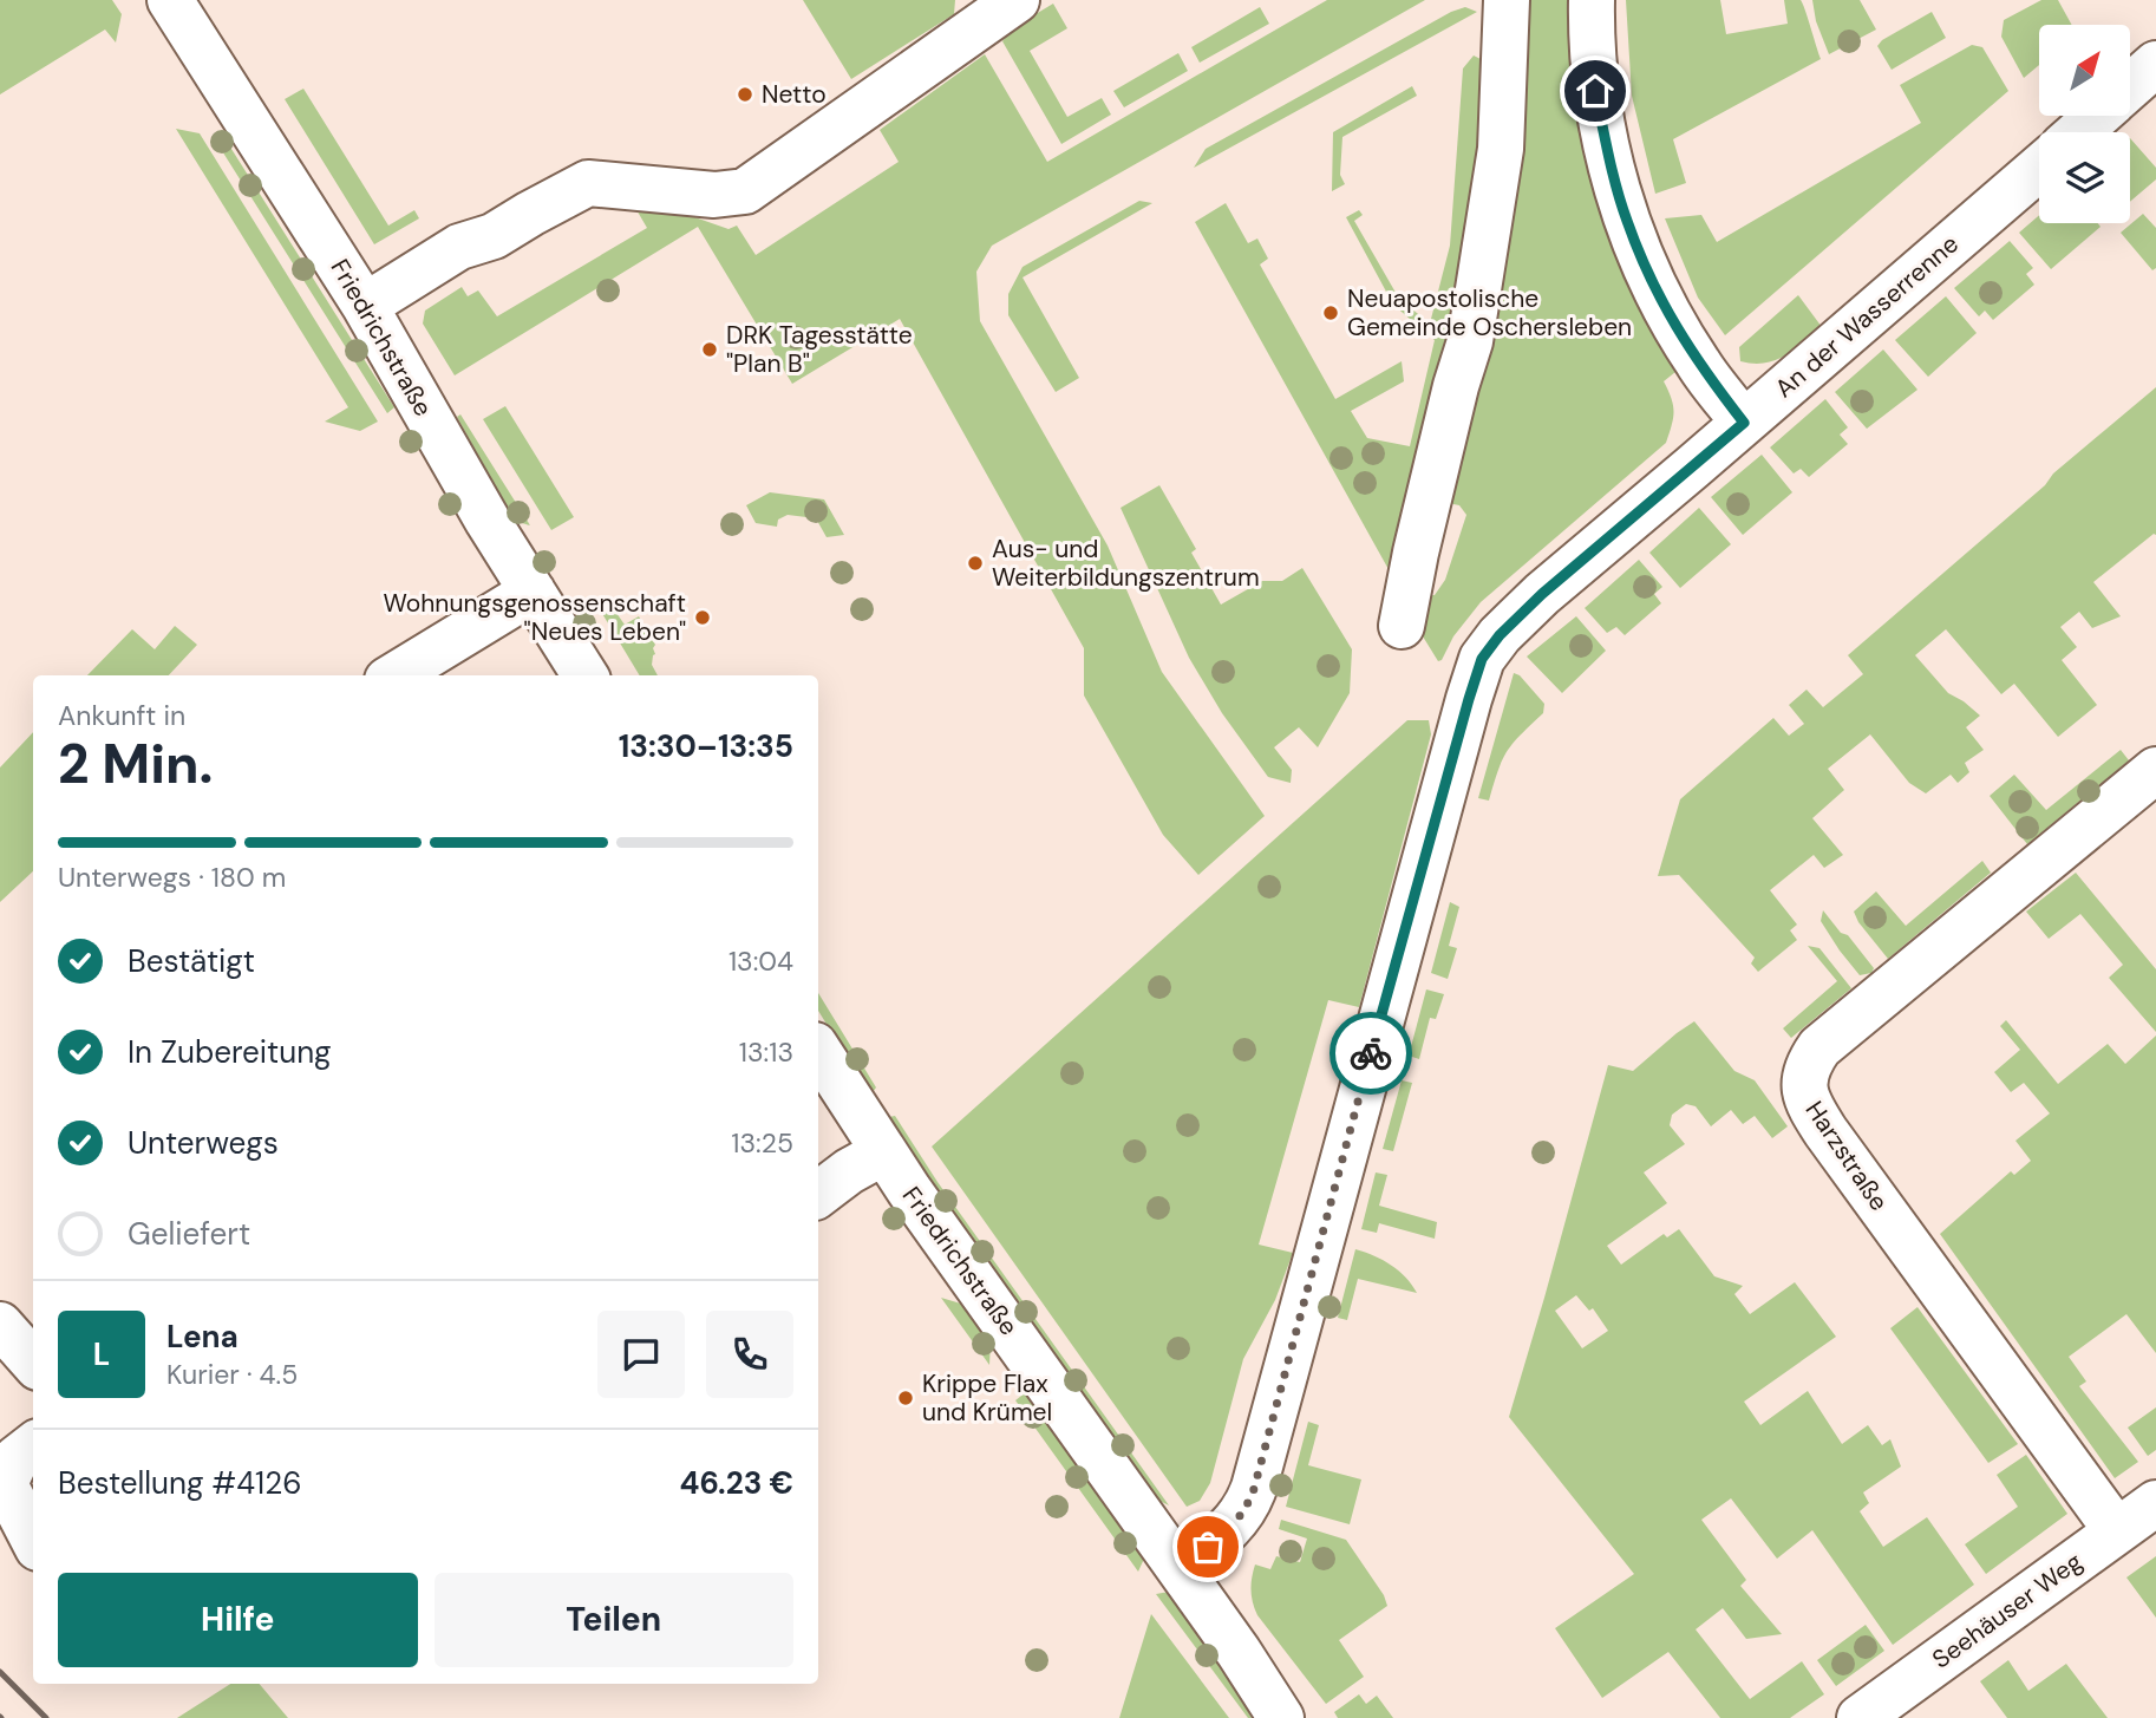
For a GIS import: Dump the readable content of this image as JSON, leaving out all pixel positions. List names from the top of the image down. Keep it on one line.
{"streets":{"street":["An der Wasserrenne","Friedrichstraße","Harzstraße","Seehäuser Weg"]},"crossings":[["An der Wasserrenne","Friedrichstraße"],["Harzstraße","Seehäuser Weg"]],"places":["Netto","Neuapostolische Gemeinde Oschersleben","DRK Tagesstätte \"Plan B\"","Aus- und Weiterbildungszentrum","Wohnungsgenossenschaft \"Neues Leben\"","Krippe Flax und Krümel"],"north":"top right","page":{"heading":["2 Min.","Ankunft in","13:30–13:35"],"panel":["Lena","Kurier · 4.5","Bestellung #4126","46.23 €"],"bar":"Unterwegs · 180 m","list":[["Bestätigt","13:04"],["In Zubereitung","13:13"],["Unterwegs","13:25"],"Geliefert"],"round":"L","buttons":["Hilfe","Teilen"]}}
